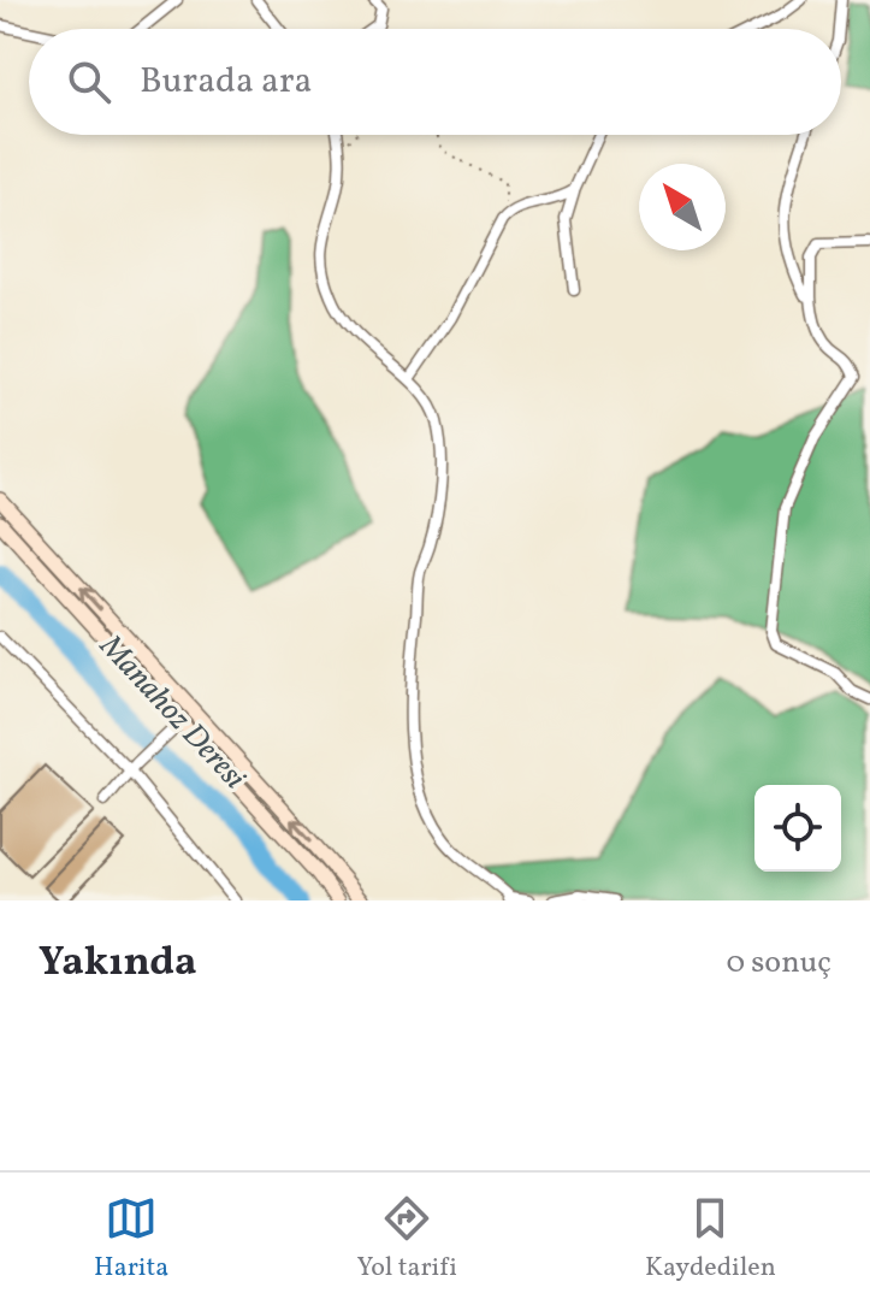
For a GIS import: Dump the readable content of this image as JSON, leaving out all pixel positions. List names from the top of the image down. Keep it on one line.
{"water":["Manahoz Deresi"],"north":"top left","page":{"search":"Burada ara","heading":["Yakında","0 sonuç"],"nav":["Harita","Yol tarifi","Kaydedilen"]}}
